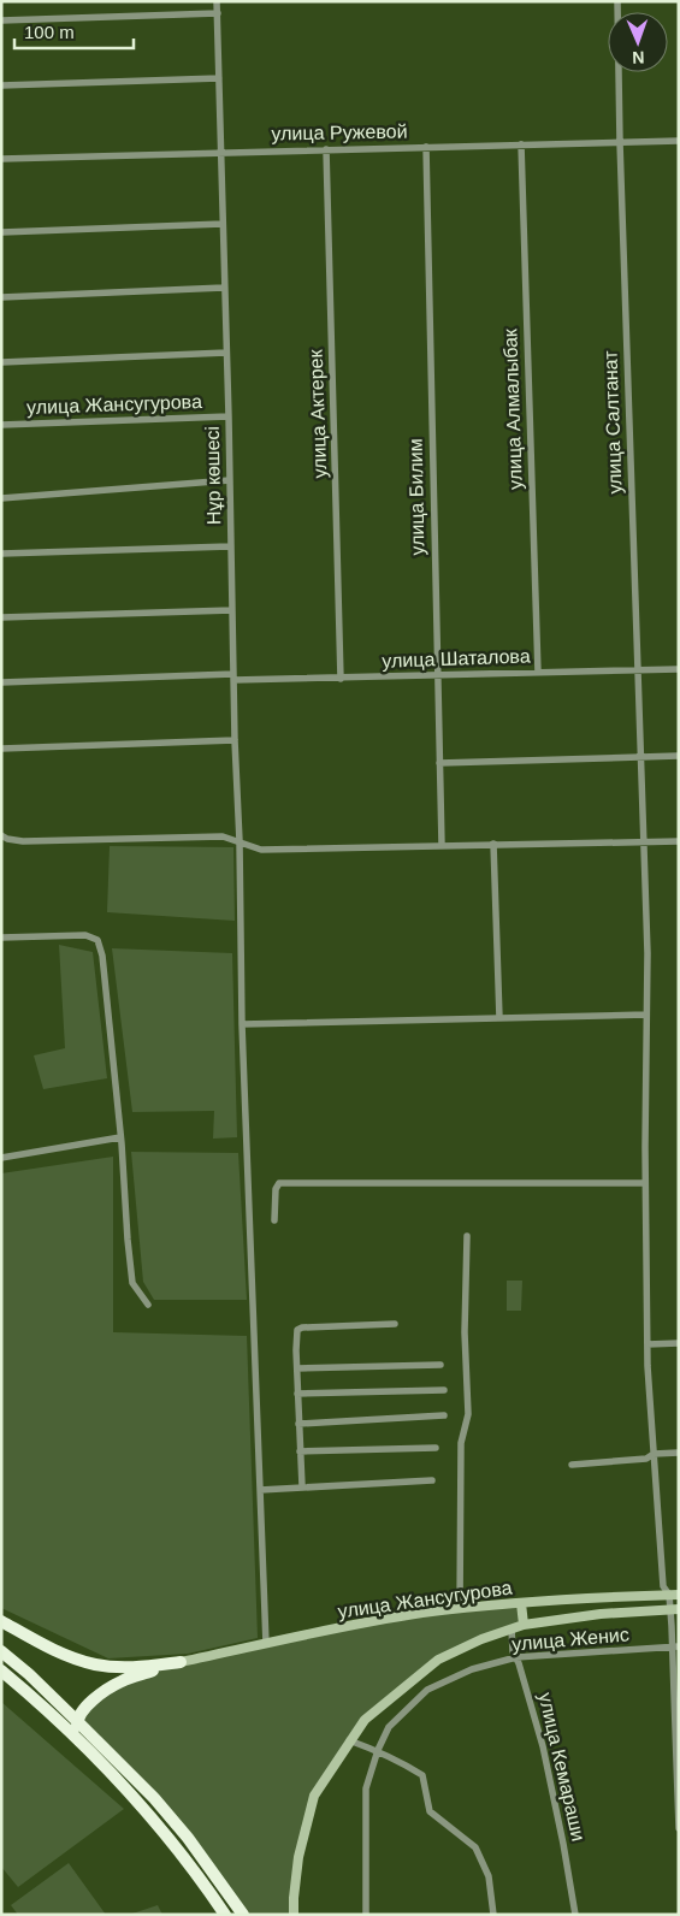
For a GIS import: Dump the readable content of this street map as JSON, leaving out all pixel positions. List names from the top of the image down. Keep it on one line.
{"streets":{"main road":["улица Жансугурова"],"street":["улица Ружевой","улица Алмалыбак","улица Актерек","улица Салтанат","Нұр көшесі","улица Билим","улица Шаталова","улица Женис","улица Кемараши"]},"crossings":[["улица Ружевой","улица Алмалыбак"],["улица Ружевой","улица Актерек"],["улица Ружевой","улица Салтанат"],["улица Ружевой","Нұр көшесі"],["улица Ружевой","улица Билим"],["улица Жансугурова","улица Салтанат"],["улица Жансугурова","Нұр көшесі"],["улица Жансугурова","улица Кемараши"],["улица Алмалыбак","улица Шаталова"],["улица Актерек","улица Шаталова"],["улица Салтанат","улица Шаталова"],["улица Салтанат","улица Женис"],["Нұр көшесі","улица Шаталова"],["улица Билим","улица Шаталова"],["улица Женис","улица Кемараши"]],"scale_bar":"100 m","north":"bottom"}
